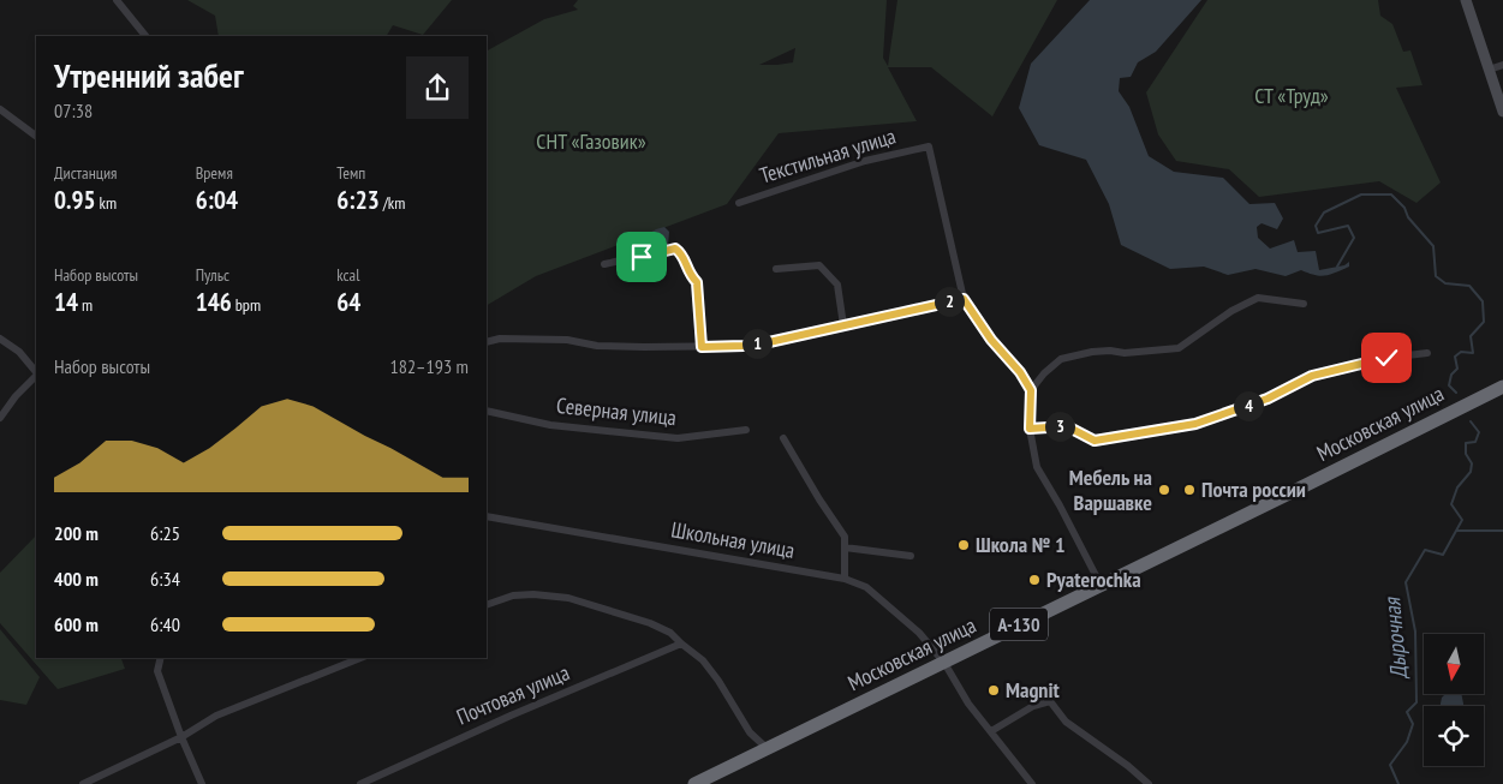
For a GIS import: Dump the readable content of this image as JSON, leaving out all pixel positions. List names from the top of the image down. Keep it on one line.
{"streets":{"highway":["Московская улица","А-130"],"street":["Текстильная улица","Северная улица","Школьная улица","Почтовая улица"]},"crossings":[["Московская улица","Школьная улица"]],"water":["Дырочная"],"parks":["СТ «Труд»","СНТ «Газовик»"],"places":["Мебель на Варшавке","Почта россии","Школа № 1","Pyaterochka","Magnit"],"north":"bottom","page":{"heading":["Утренний забег","07:38"],"stats":[["Дистанция","0.95 km"],["Время","6:04"],["Темп","6:23 /km"],["Набор высоты","14 m"],["Пульс","146 bpm"],["kcal","64"]],"pins":["2","1","4","3"],"chart":["Набор высоты","182–193 m"],"list":[{"name":"200 m","note":"6:25"},{"name":"400 m","note":"6:34"},{"name":"600 m","note":"6:40"}]}}
